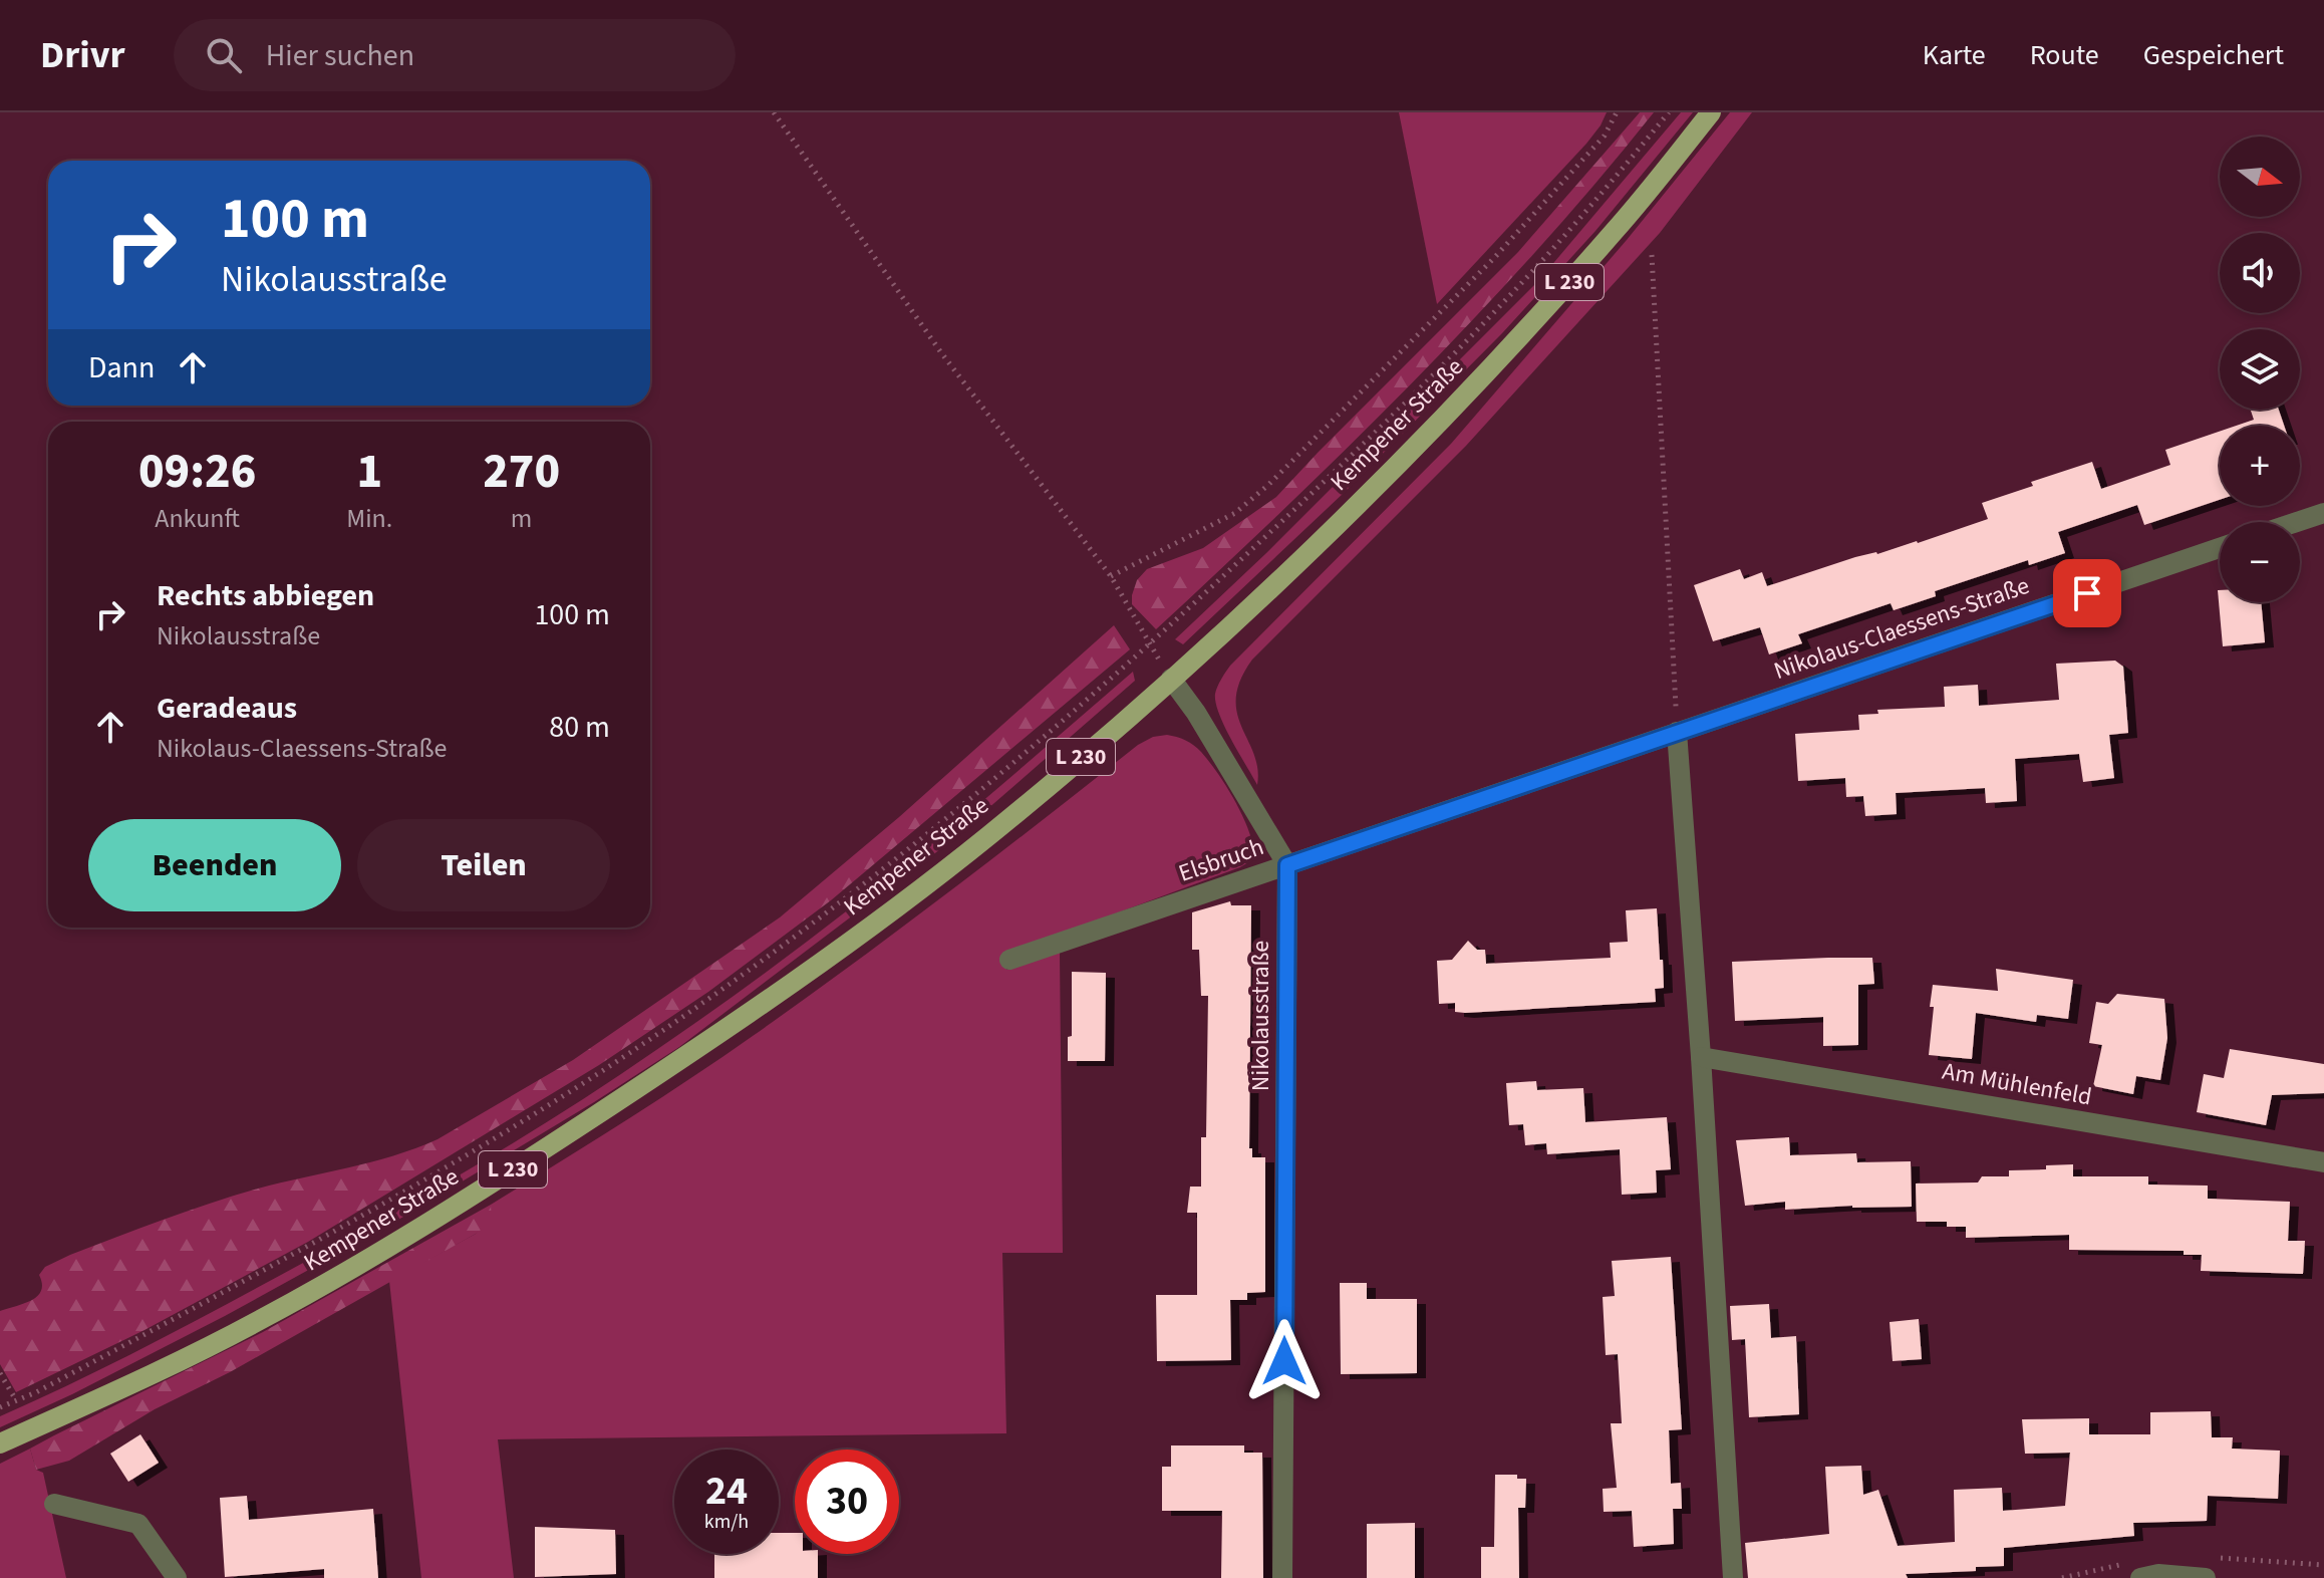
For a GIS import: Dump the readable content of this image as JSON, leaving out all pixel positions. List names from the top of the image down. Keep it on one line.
{"streets":{"main road":["L 230","Kempener Straße"],"street":["Nikolaus-Claessens-Straße","Elsbruch","Nikolausstraße","Am Mühlenfeld"]},"crossings":[["Kempener Straße","Elsbruch"],["Elsbruch","Nikolausstraße"]],"north":"right","page":{"header":"Drivr","search":"Hier suchen","nav":["Karte","Route","Gespeichert"],"map_buttons":["+","−"],"turn":["100 m","Nikolausstraße"],"then":"Dann","eta":["09:26","Ankunft","1","Min.","270","m"],"list":[{"name":"Rechts abbiegen","note":"Nikolausstraße","value":"100 m"},{"name":"Geradeaus","note":"Nikolaus-Claessens-Straße","value":"80 m"}],"buttons":["Beenden","Teilen"],"speed":"24 km/h","limit":"30"}}
